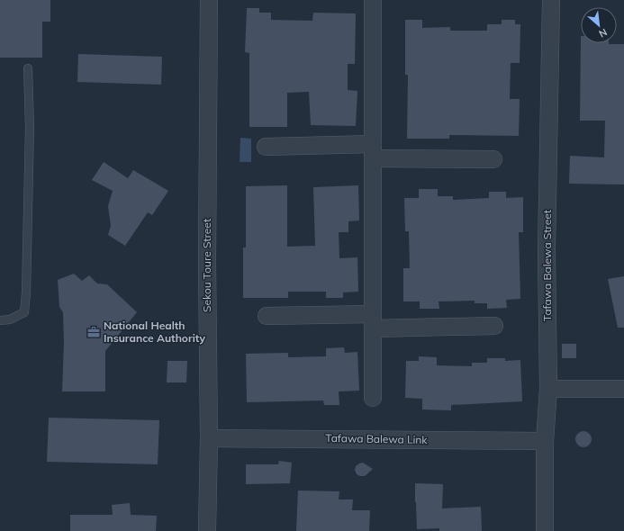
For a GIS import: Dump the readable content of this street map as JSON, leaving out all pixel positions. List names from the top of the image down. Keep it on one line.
{"streets":{"street":["Sekou Toure Street","Tafawa Balewa Street","Tafawa Balewa Link"]},"crossings":[["Sekou Toure Street","Tafawa Balewa Link"],["Tafawa Balewa Street","Tafawa Balewa Link"]],"places":{"office":["National Health Insurance Authority"]},"north":"bottom right"}
